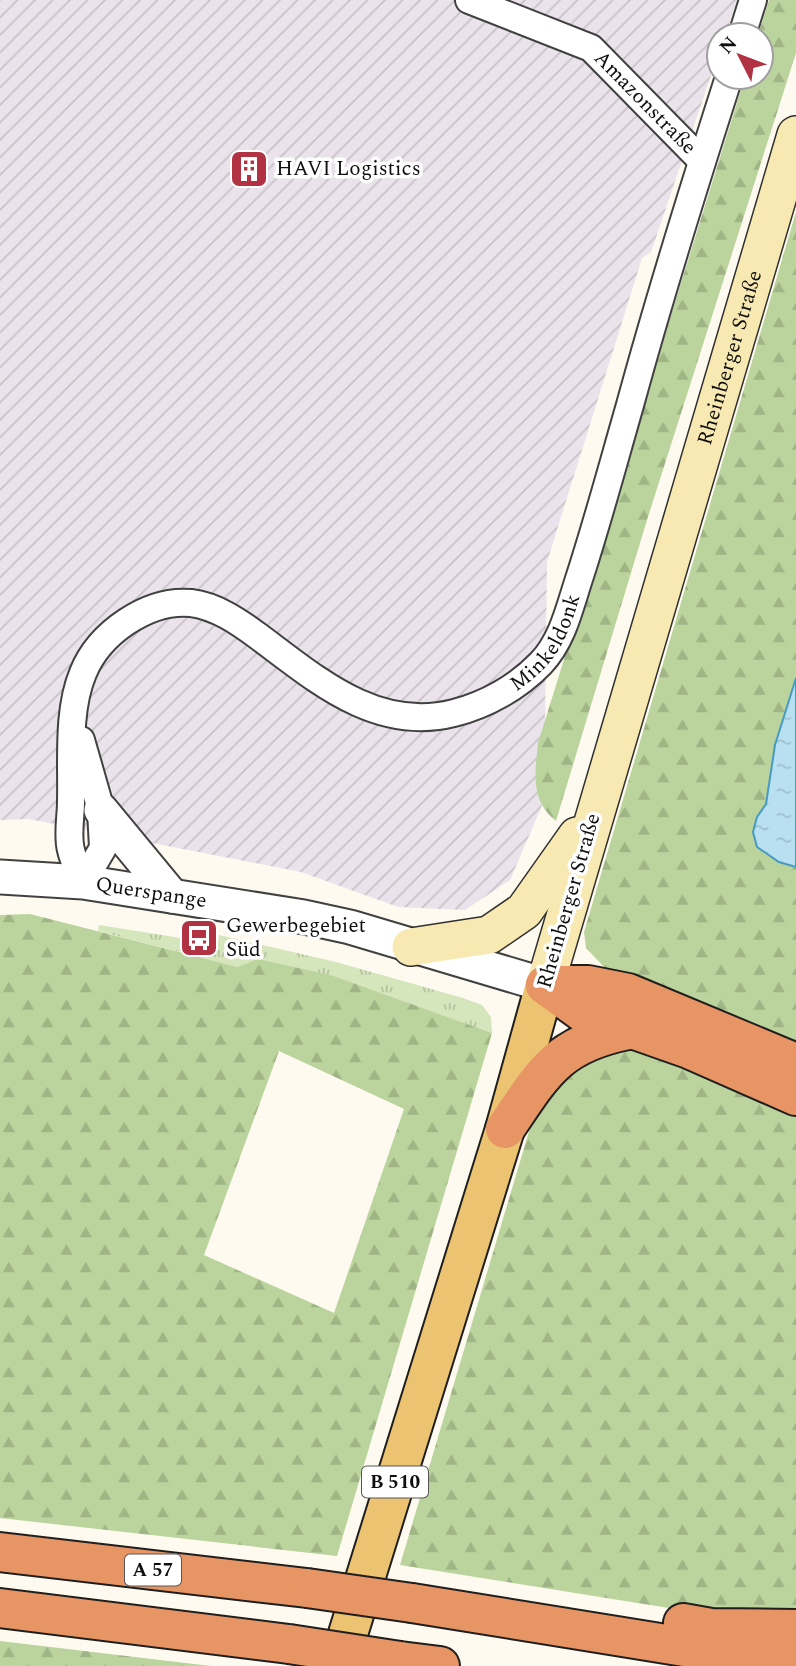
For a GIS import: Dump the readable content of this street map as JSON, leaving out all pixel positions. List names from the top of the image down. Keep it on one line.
{"streets":{"highway":["A 57"],"main road":["Rheinberger Straße","B 510"],"street":["Amazonstraße","Minkeldonk","Querspange"]},"crossings":[["Amazonstraße","Minkeldonk"],["Rheinberger Straße","Querspange"],["Minkeldonk","Querspange"]],"places":{"building":["HAVI Logistics"],"bus stop":["Gewerbegebiet Süd"]},"north":"top left"}
